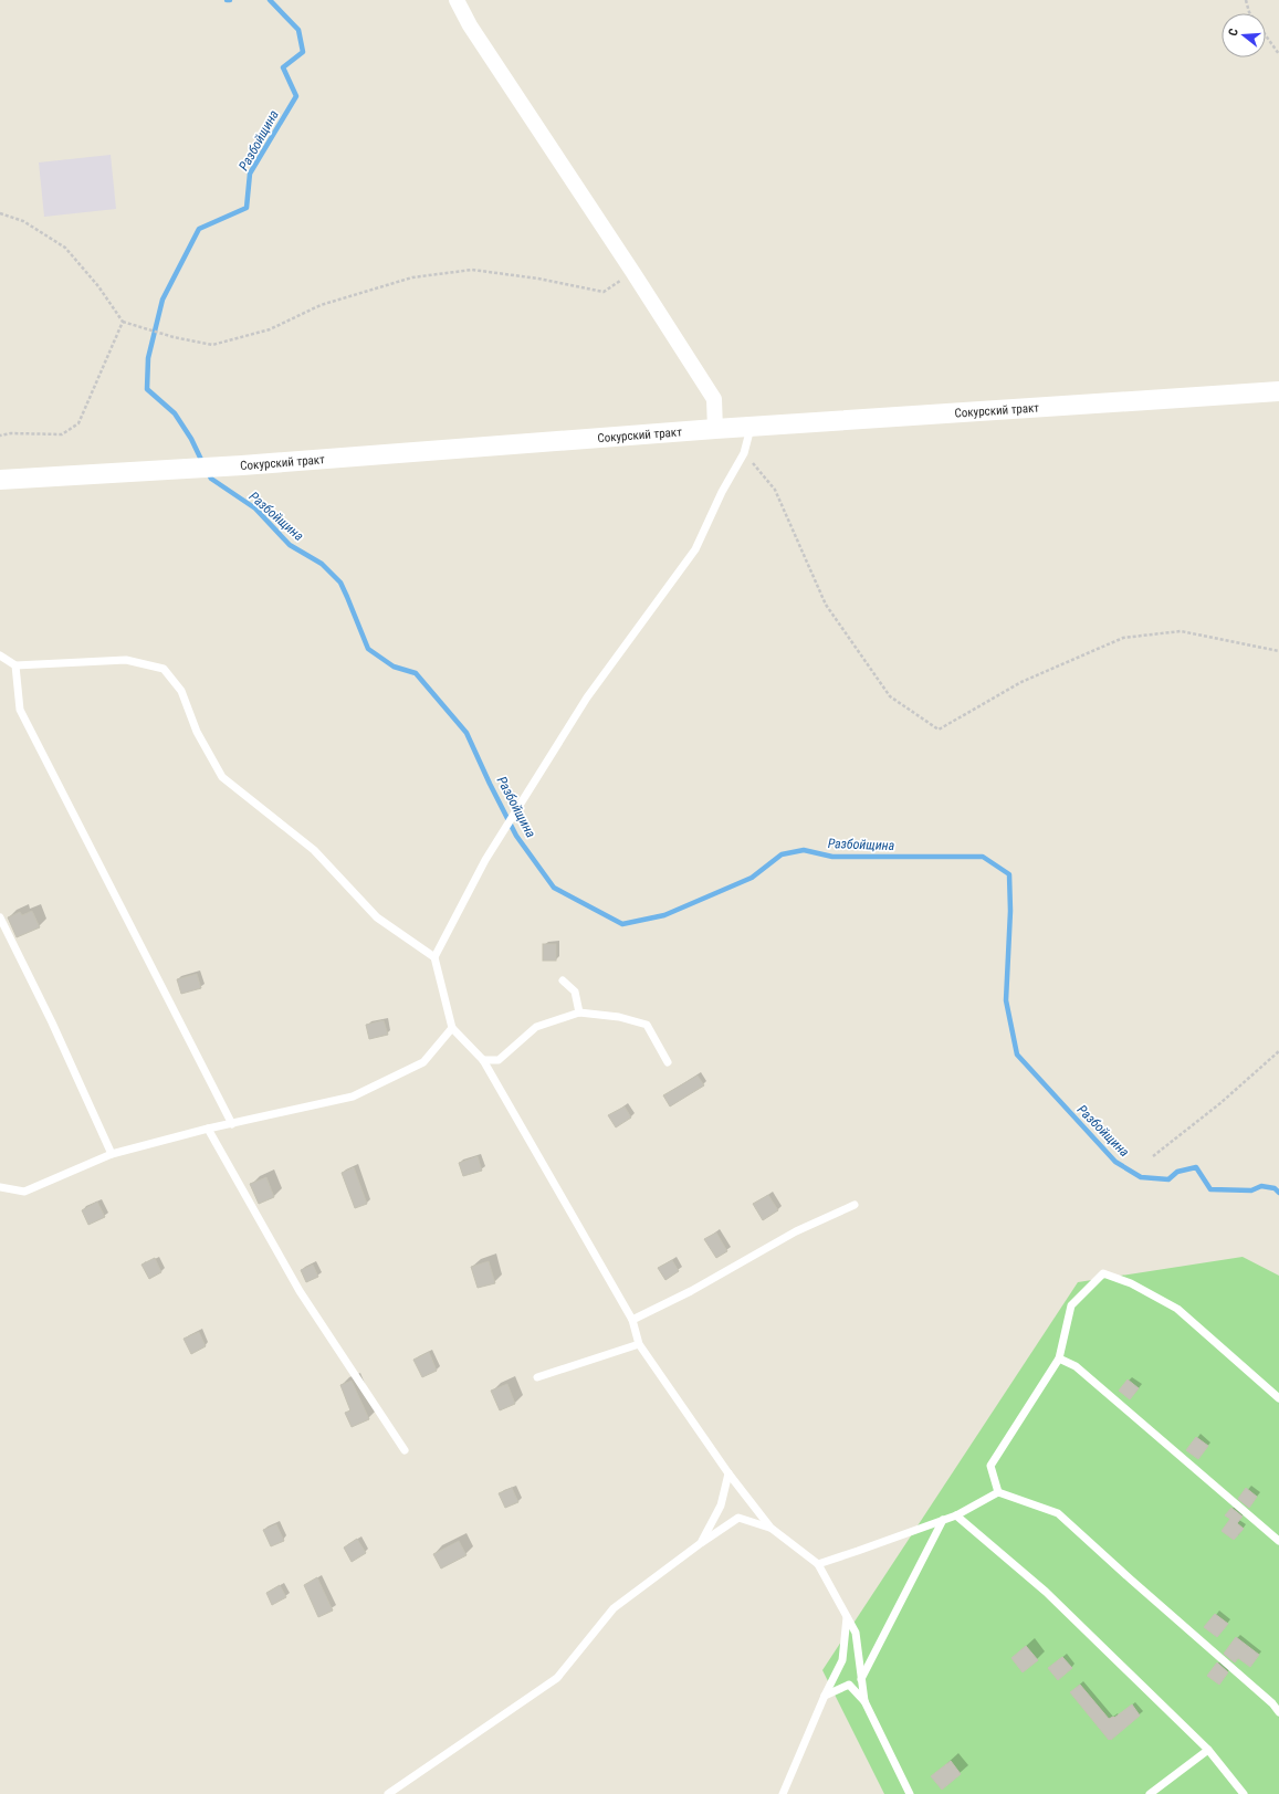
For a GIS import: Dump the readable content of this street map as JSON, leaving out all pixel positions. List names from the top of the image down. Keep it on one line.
{"streets":{"street":["Сокурский тракт"]},"water":["Разбойщина"],"north":"left"}
